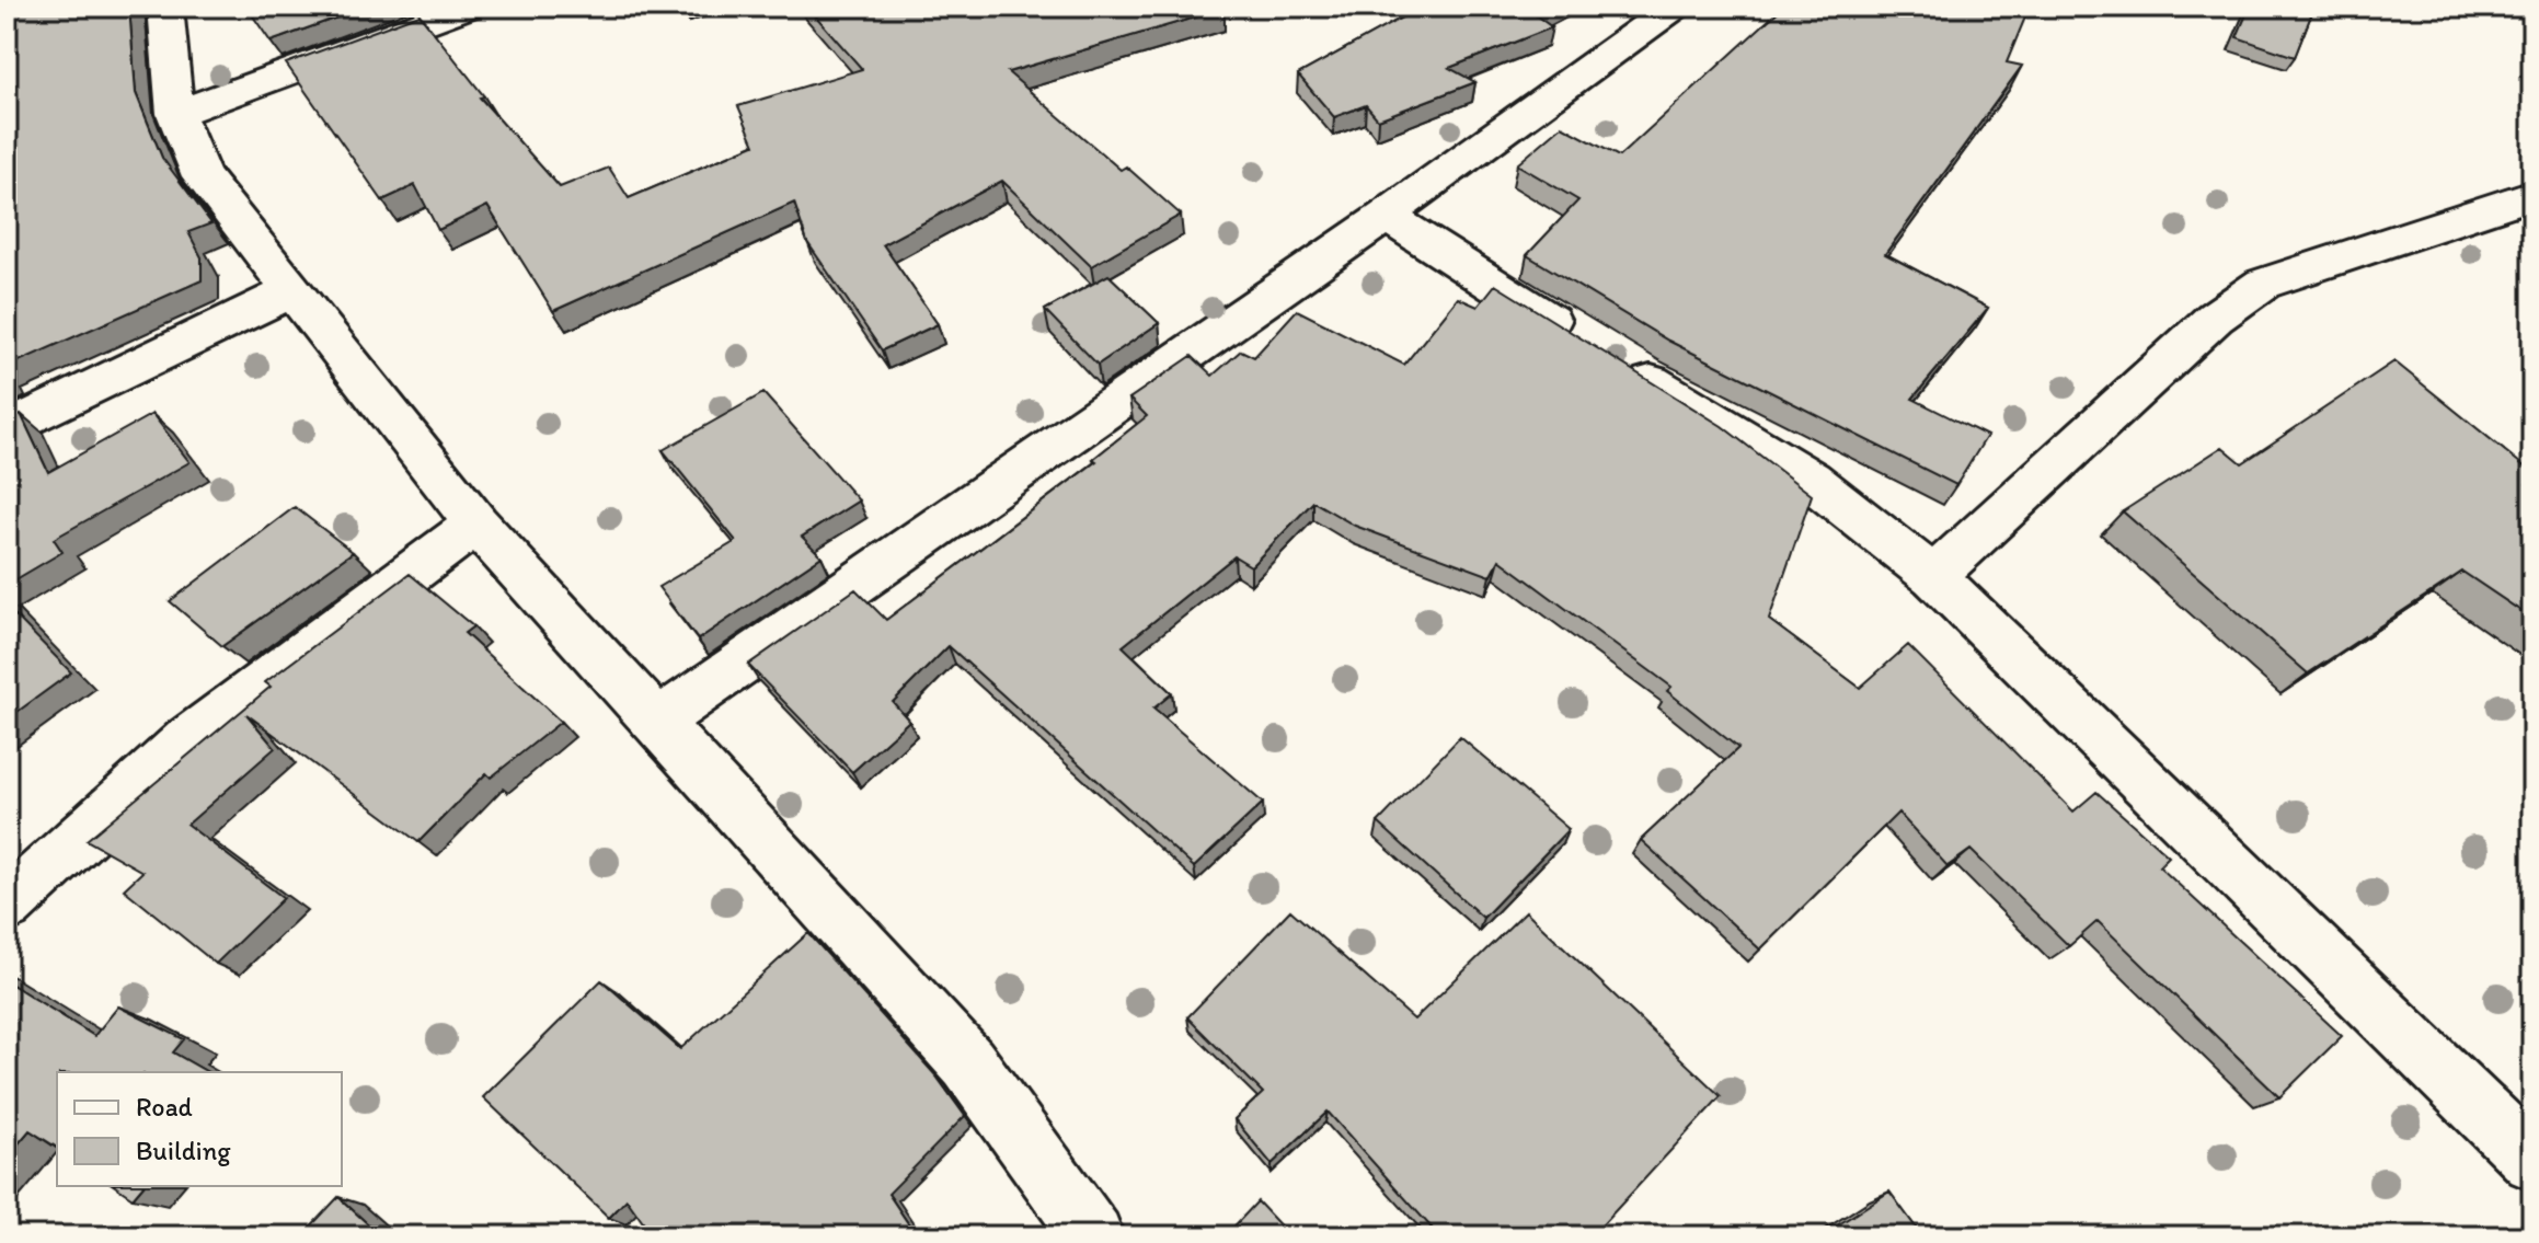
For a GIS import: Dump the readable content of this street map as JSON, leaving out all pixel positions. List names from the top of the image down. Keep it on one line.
{"legend":["Road","Building"]}
